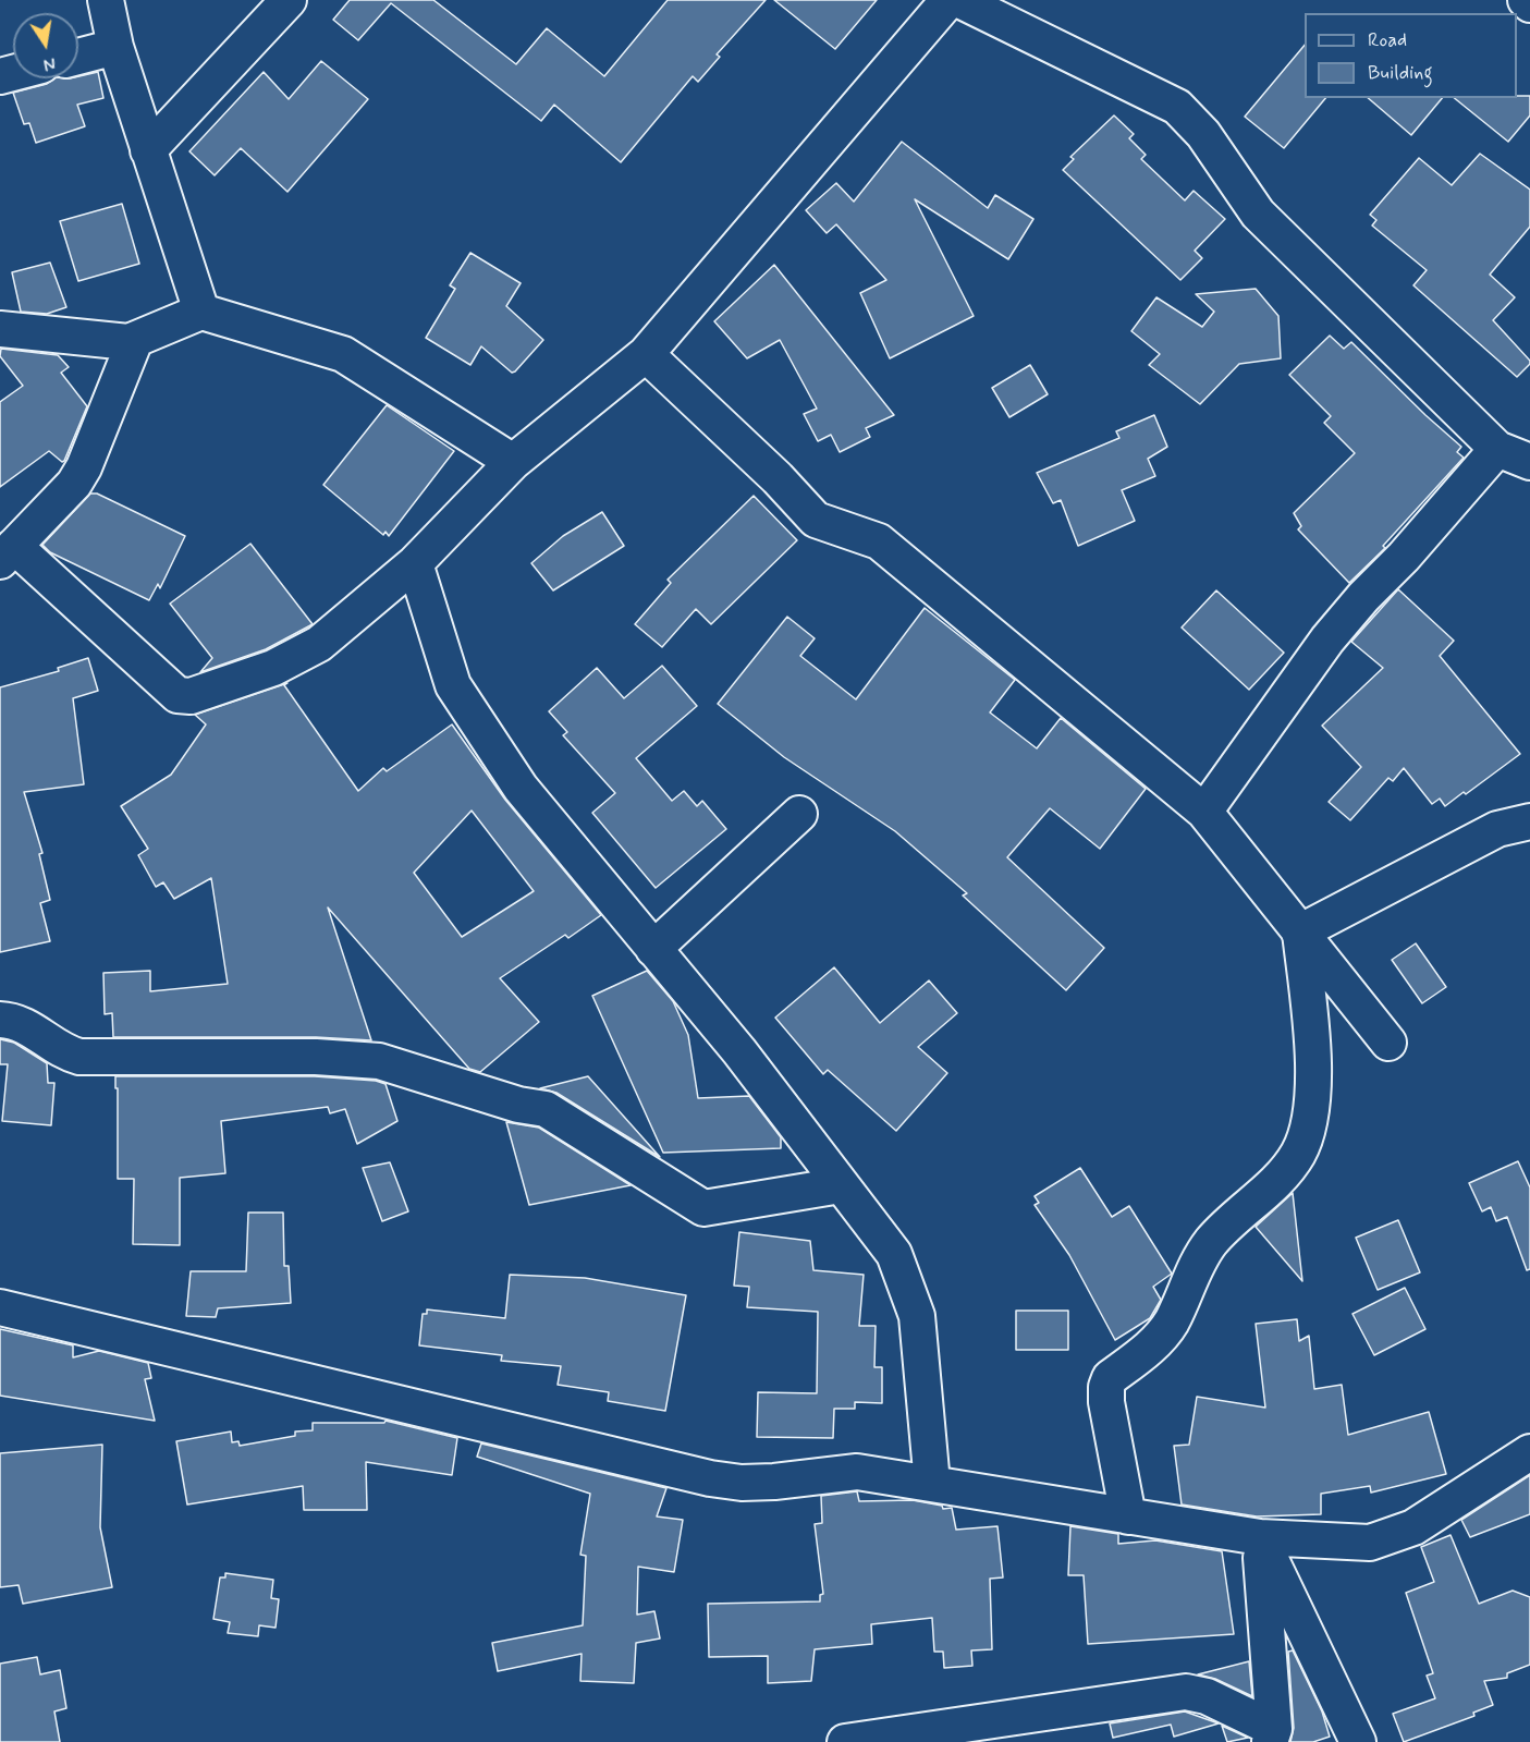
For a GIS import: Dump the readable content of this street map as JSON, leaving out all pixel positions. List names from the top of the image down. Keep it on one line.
{"legend":["Road","Building"],"north":"bottom"}
